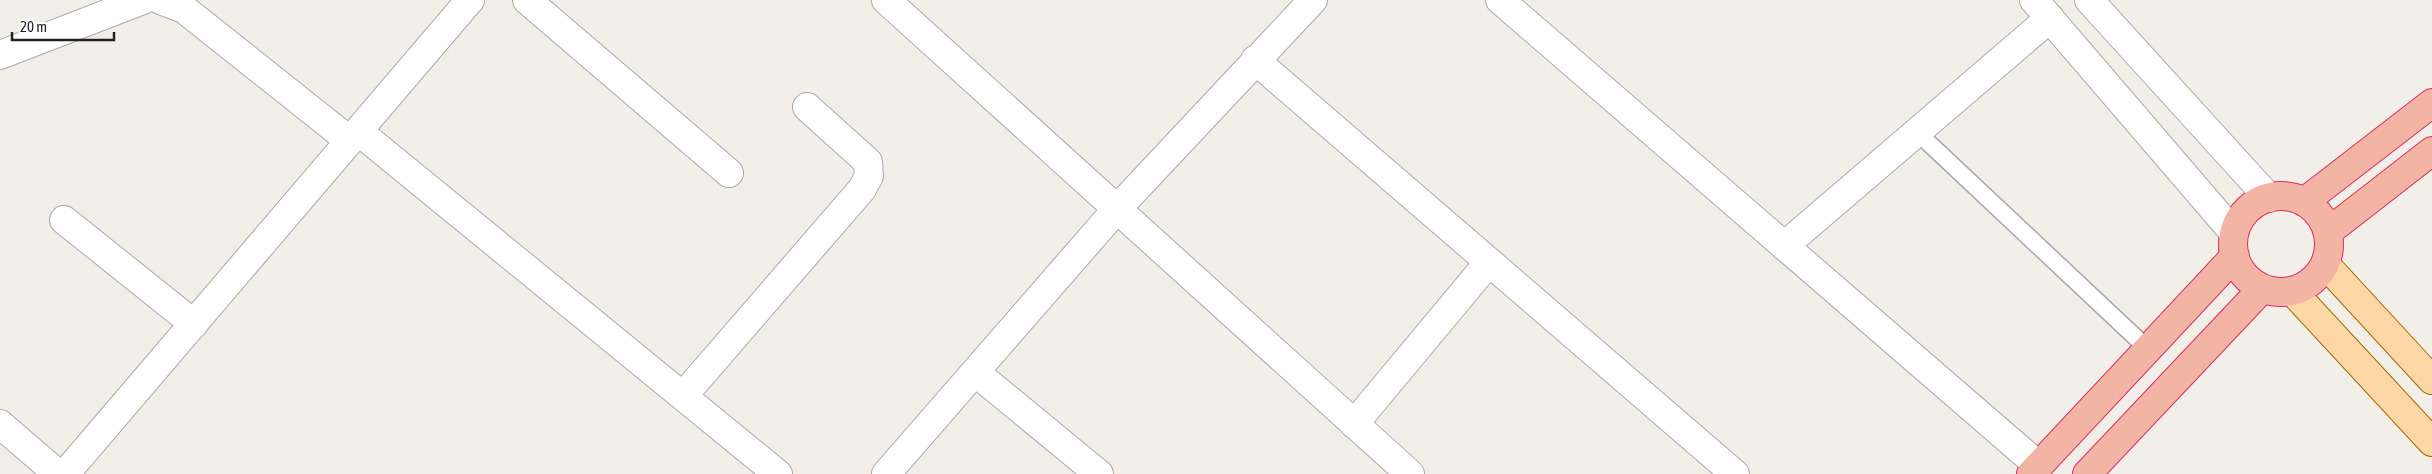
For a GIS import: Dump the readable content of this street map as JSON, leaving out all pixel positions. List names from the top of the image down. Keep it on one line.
{"scale_bar":"20 m"}
